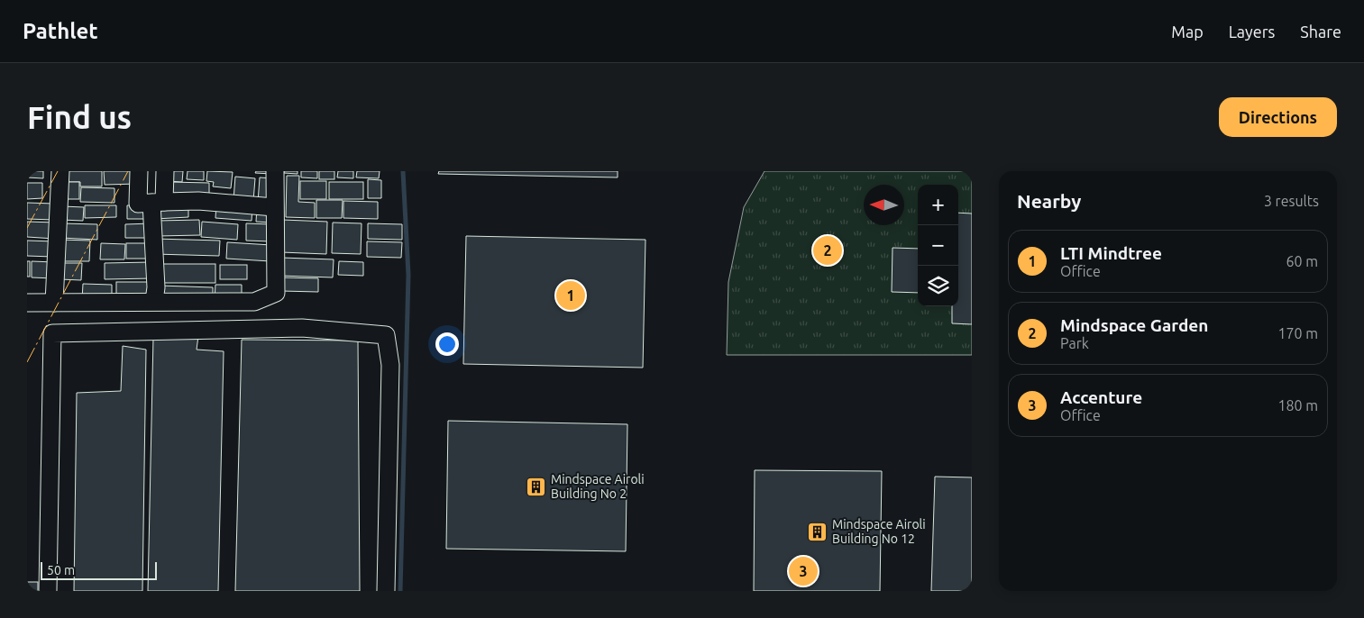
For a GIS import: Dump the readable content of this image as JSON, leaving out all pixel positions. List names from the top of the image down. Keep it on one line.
{"places":{"building":["Mindspace Airoli Building No 2","Mindspace Airoli Building No 12"]},"scale_bar":"50 m","north":"left","page":{"header":"Pathlet","nav":["Map","Layers","Share"],"buttons":"Directions","title":"Find us","heading":["Nearby","3 results"],"map_buttons":["+","−"],"list":[{"mark":"1","name":"LTI Mindtree","note":"Office","value":"60 m"},{"mark":"2","name":"Mindspace Garden","note":"Park","value":"170 m"},{"mark":"3","name":"Accenture","note":"Office","value":"180 m"}],"pins":["2","1","3"],"scale":"50 m"}}
